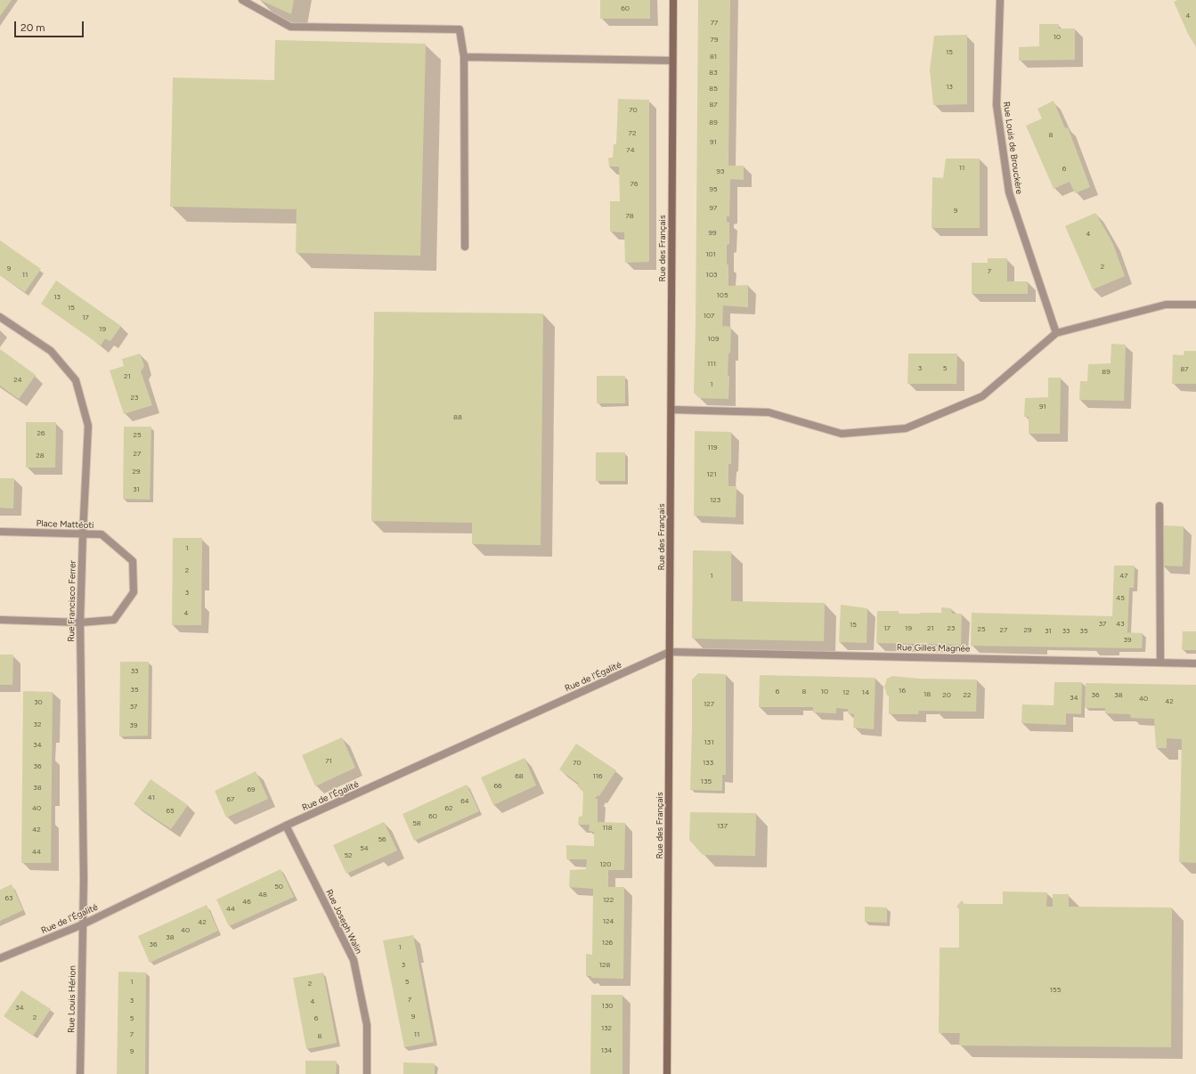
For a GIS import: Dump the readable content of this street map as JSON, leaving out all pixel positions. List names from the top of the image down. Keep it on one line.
{"streets":{"main road":["Rue des Français"],"street":["Rue Louis de Brouckère","Place Mattéoti","Rue Francisco Ferrer","Rue Gilles Magnée","Rue de l'Égalité","Rue Joseph Walin","Rue Louis Hérion"]},"crossings":[["Rue des Français","Rue Gilles Magnée"],["Rue des Français","Rue de l'Égalité"],["Place Mattéoti","Rue Francisco Ferrer"],["Rue Francisco Ferrer","Rue de l'Égalité"],["Rue Francisco Ferrer","Rue Louis Hérion"],["Rue Gilles Magnée","Rue de l'Égalité"],["Rue de l'Égalité","Rue Joseph Walin"],["Rue de l'Égalité","Rue Louis Hérion"]],"house_numbers":["60","4","77","10","79","15","81","83","13","85","87","70","89","72","8","91","74","11","6","93","76","95","97","9","78","99","4","101","2","9","7","11","103","105","13","15","107","17","19","109","111","3","5","87","89","21","24","1","23","91","88","26","25","119","27","28","29","121","31","123","1","2","1","47","3","45","4","37","43","15","17","19","21","23","25","27","29","31","33","35","39","33","35","16","6","8","10","12","14","18","20","22","36","38","34","40","42","30","127","37","32","39","131","34","71","70","133","36","68","116","135","66","38","69","41","67","64","40","62","65","60","58","137","118","42","56","54","44","52","120","50","48","63","122","46","44","124","42","40","38","126","36","1","3","128","1","5","2","155","7","3","4","130","34","9","2","5","6","132","7","11","8","134","9"],"scale_bar":"20 m"}
